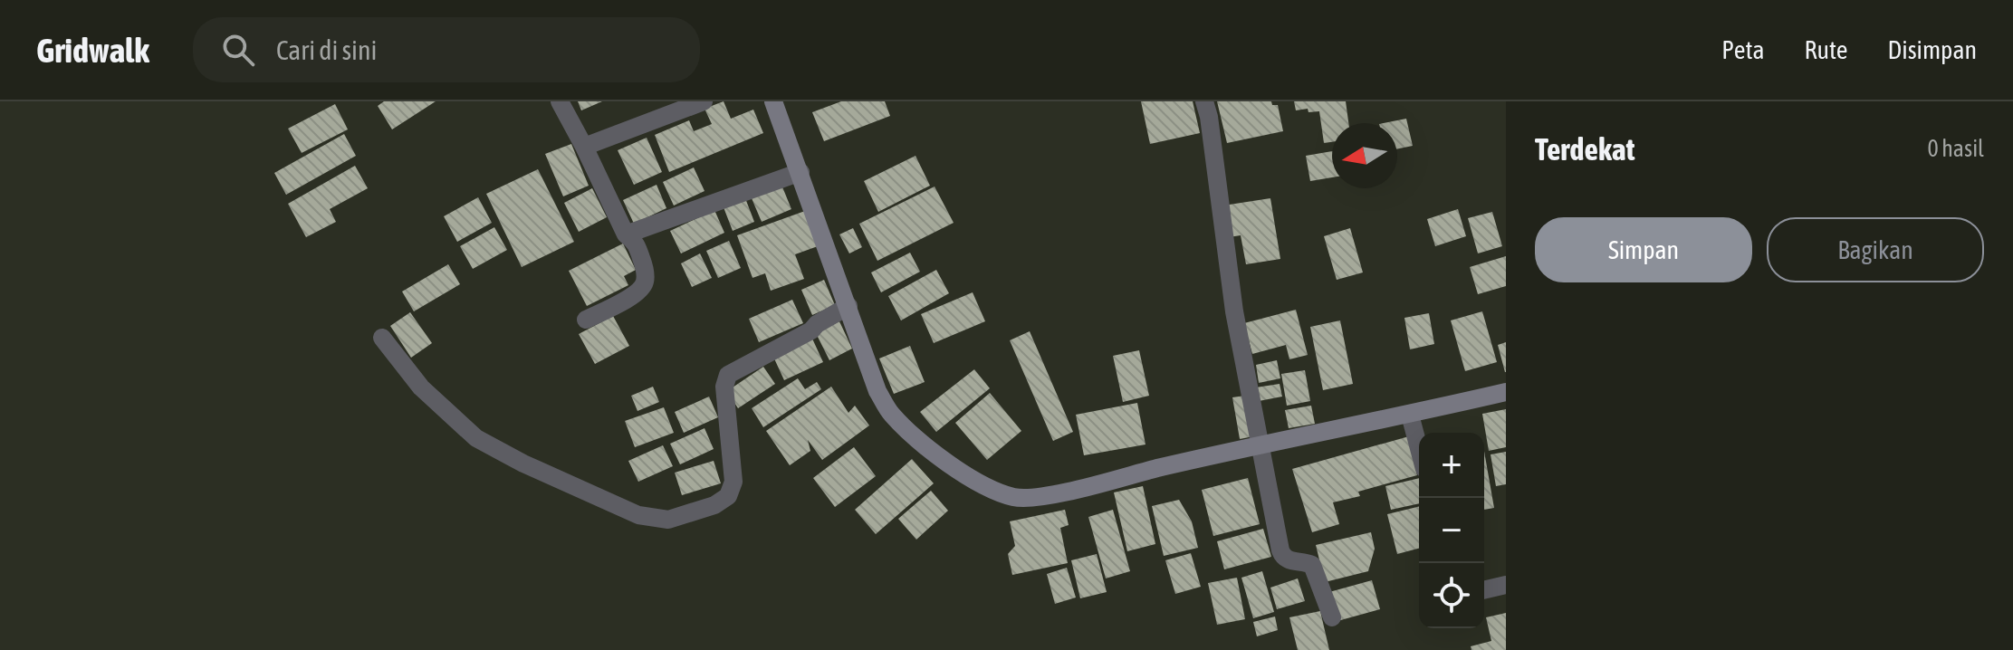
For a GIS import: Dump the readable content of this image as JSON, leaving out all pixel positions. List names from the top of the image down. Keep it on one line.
{"north":"left","page":{"header":"Gridwalk","search":"Cari di sini","nav":["Peta","Rute","Disimpan"],"heading":["Terdekat","0 hasil"],"buttons":["Simpan","Bagikan"],"map_buttons":["+","−"]}}
